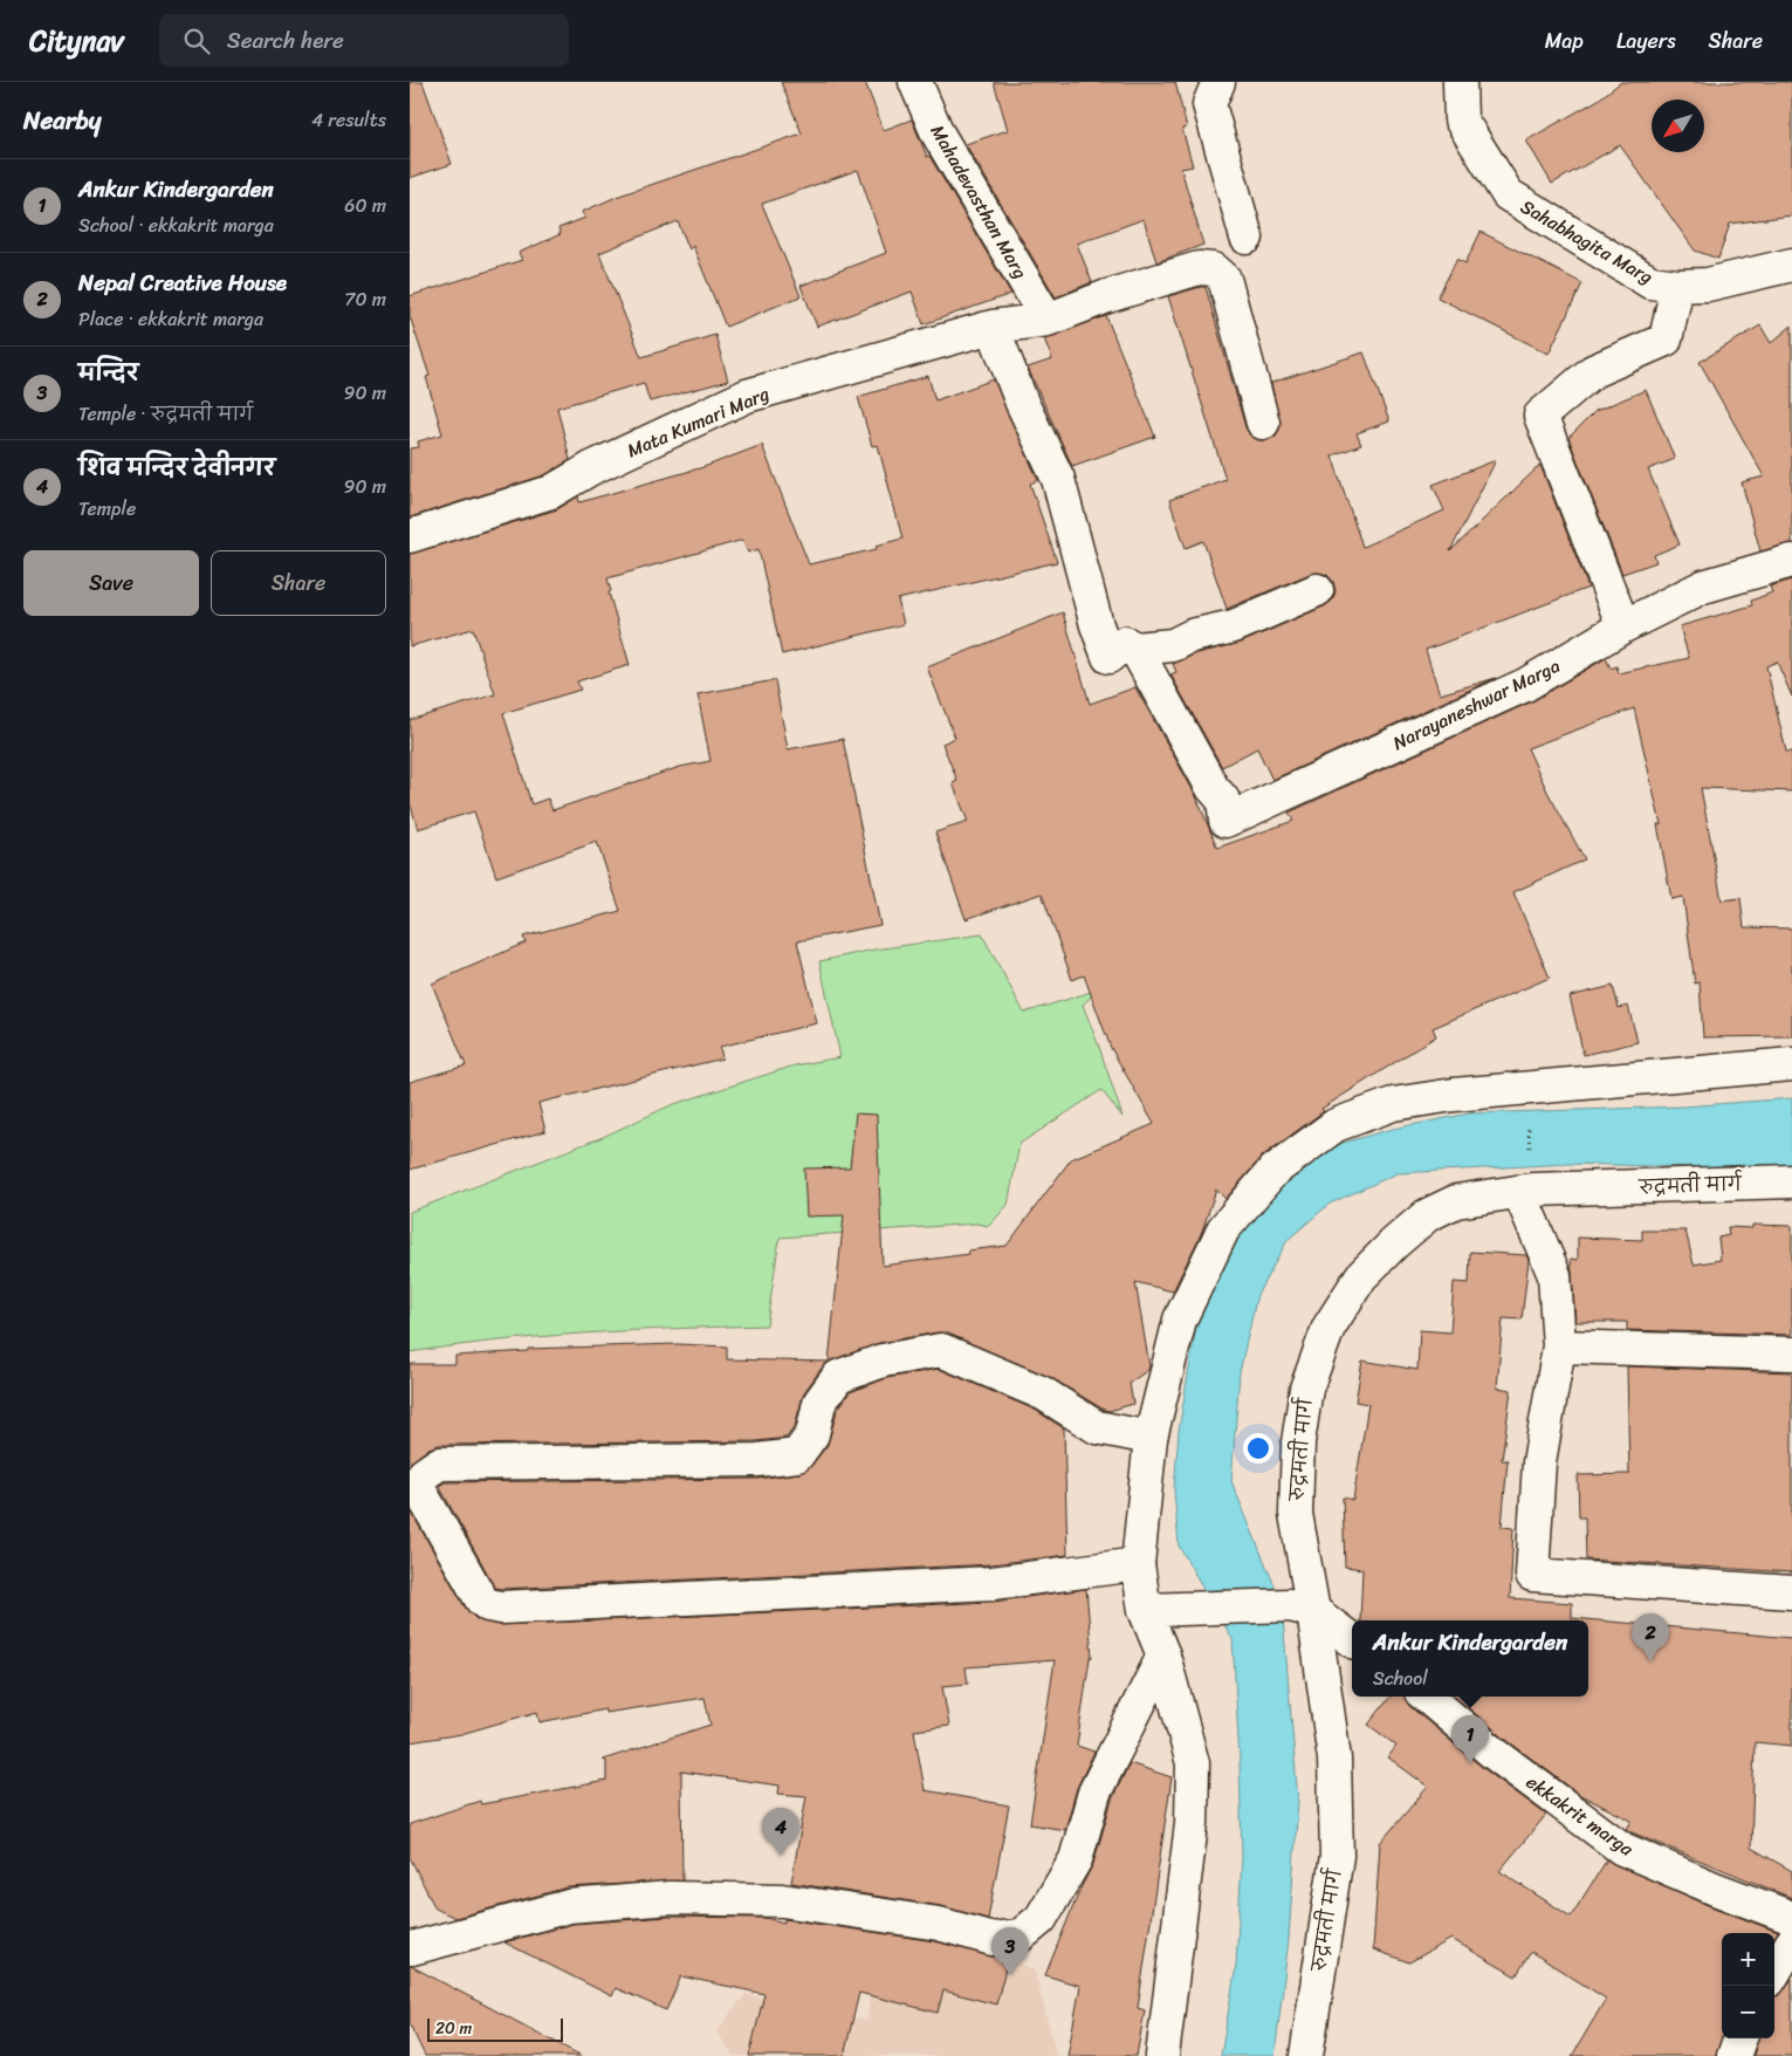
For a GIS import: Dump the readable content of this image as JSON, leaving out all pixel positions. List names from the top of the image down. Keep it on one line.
{"streets":{"street":["Mahadevasthan Marg","Sahabhagita Marg","Mata Kumari Marg","Narayaneshwar Marga","रुद्रमती मार्ग","ekkakrit marga"]},"crossings":[["Mahadevasthan Marg","Mata Kumari Marg"]],"scale_bar":"20 m","north":"bottom left","page":{"header":"Citynav","search":"Search here","nav":["Map","Layers","Share"],"heading":["Nearby","4 results"],"list":[{"mark":"1","name":"Ankur Kindergarden","note":"School · ekkakrit marga","value":"60 m"},{"mark":"2","name":"Nepal Creative House","note":"Place · ekkakrit marga","value":"70 m"},{"mark":"3","name":"मन्दिर","note":"Temple · रुद्रमती मार्ग","value":"90 m"},{"mark":"4","name":"शिव मन्दिर देवीनगर","note":"Temple","value":"90 m"}],"buttons":["Save","Share"],"pins":["2","1","4","3"],"popup":["Ankur Kindergarden","School"],"map_buttons":["+","−"],"scale":"20 m"}}
